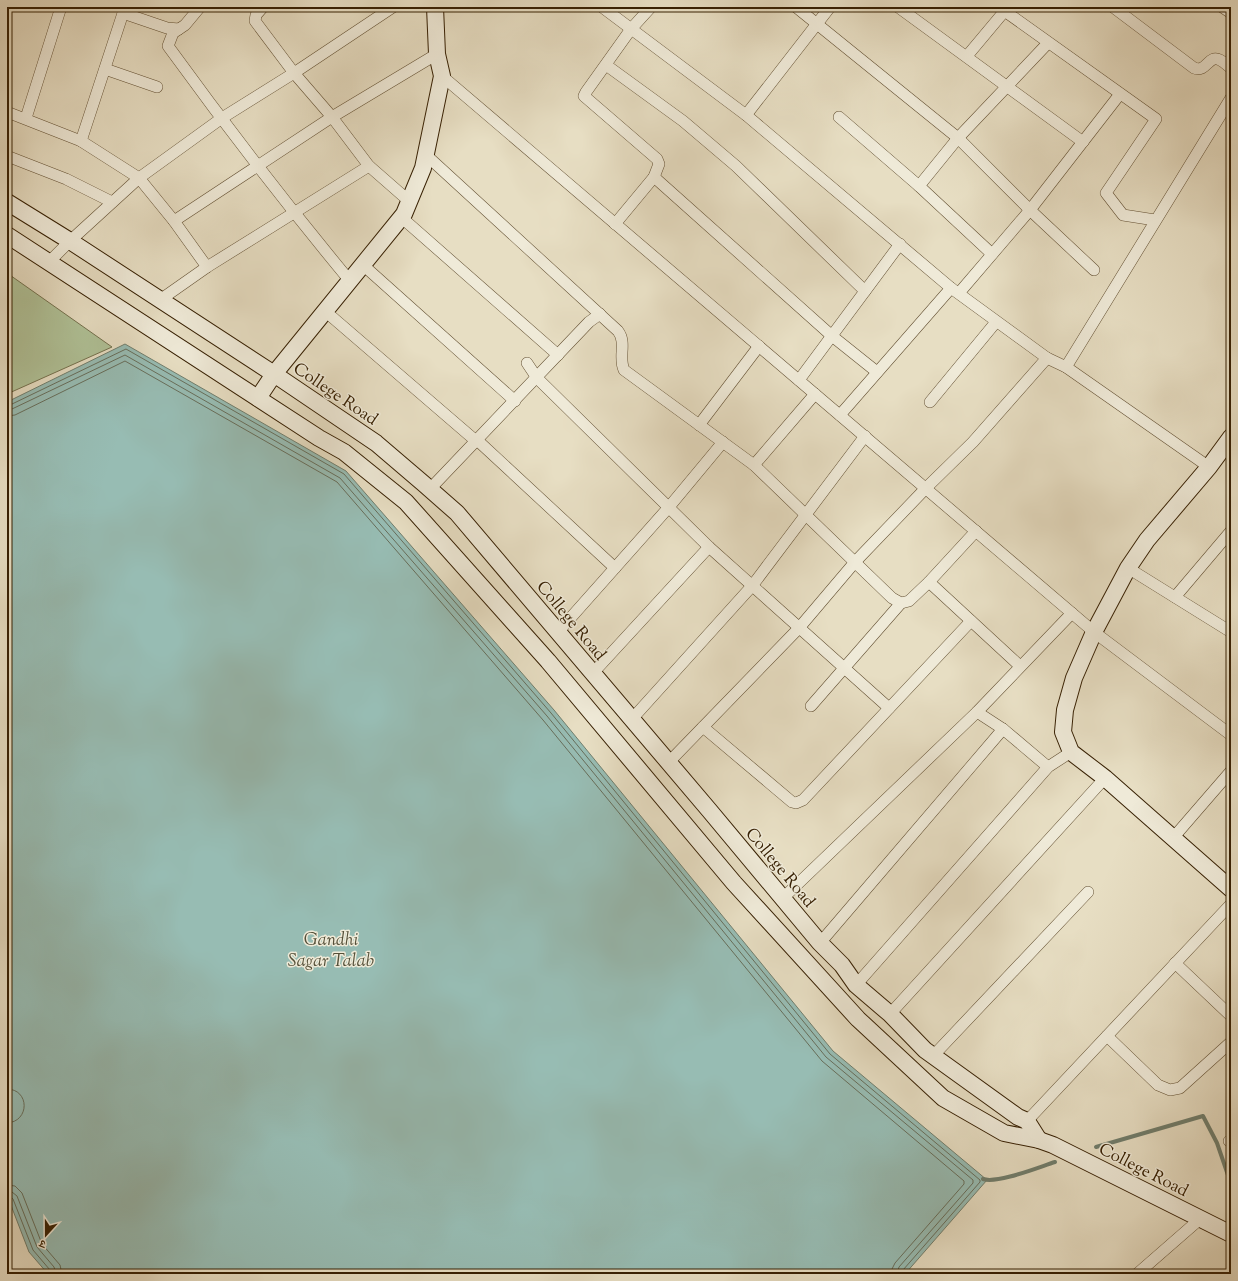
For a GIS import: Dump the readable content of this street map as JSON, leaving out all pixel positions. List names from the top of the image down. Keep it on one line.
{"streets":{"main road":["College Road"]},"water":["Gandhi Sagar Talab"],"north":"bottom"}
